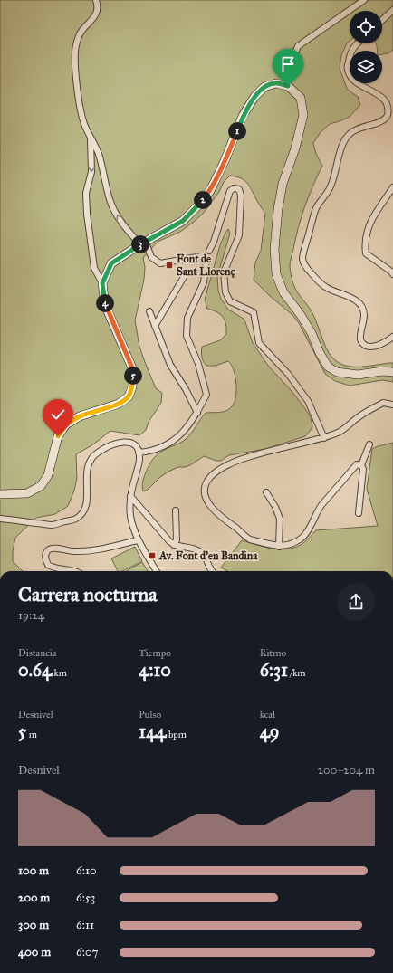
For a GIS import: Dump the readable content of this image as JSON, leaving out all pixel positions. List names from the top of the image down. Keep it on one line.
{"places":{"transit":["Font de Sant Llorenç","Av. Font d'en Bandina"]},"page":{"pins":["1","2","3","4","5"],"heading":["Carrera nocturna","19:24"],"stats":[["Distancia","0.64 km"],["Tiempo","4:10"],["Ritmo","6:31 /km"],["Desnivel","5 m"],["Pulso","144 bpm"],["kcal","49"]],"chart":["Desnivel","200–204 m"],"list":[{"name":"100 m","note":"6:10"},{"name":"200 m","note":"6:53"},{"name":"300 m","note":"6:11"},{"name":"400 m","note":"6:07"}]}}
